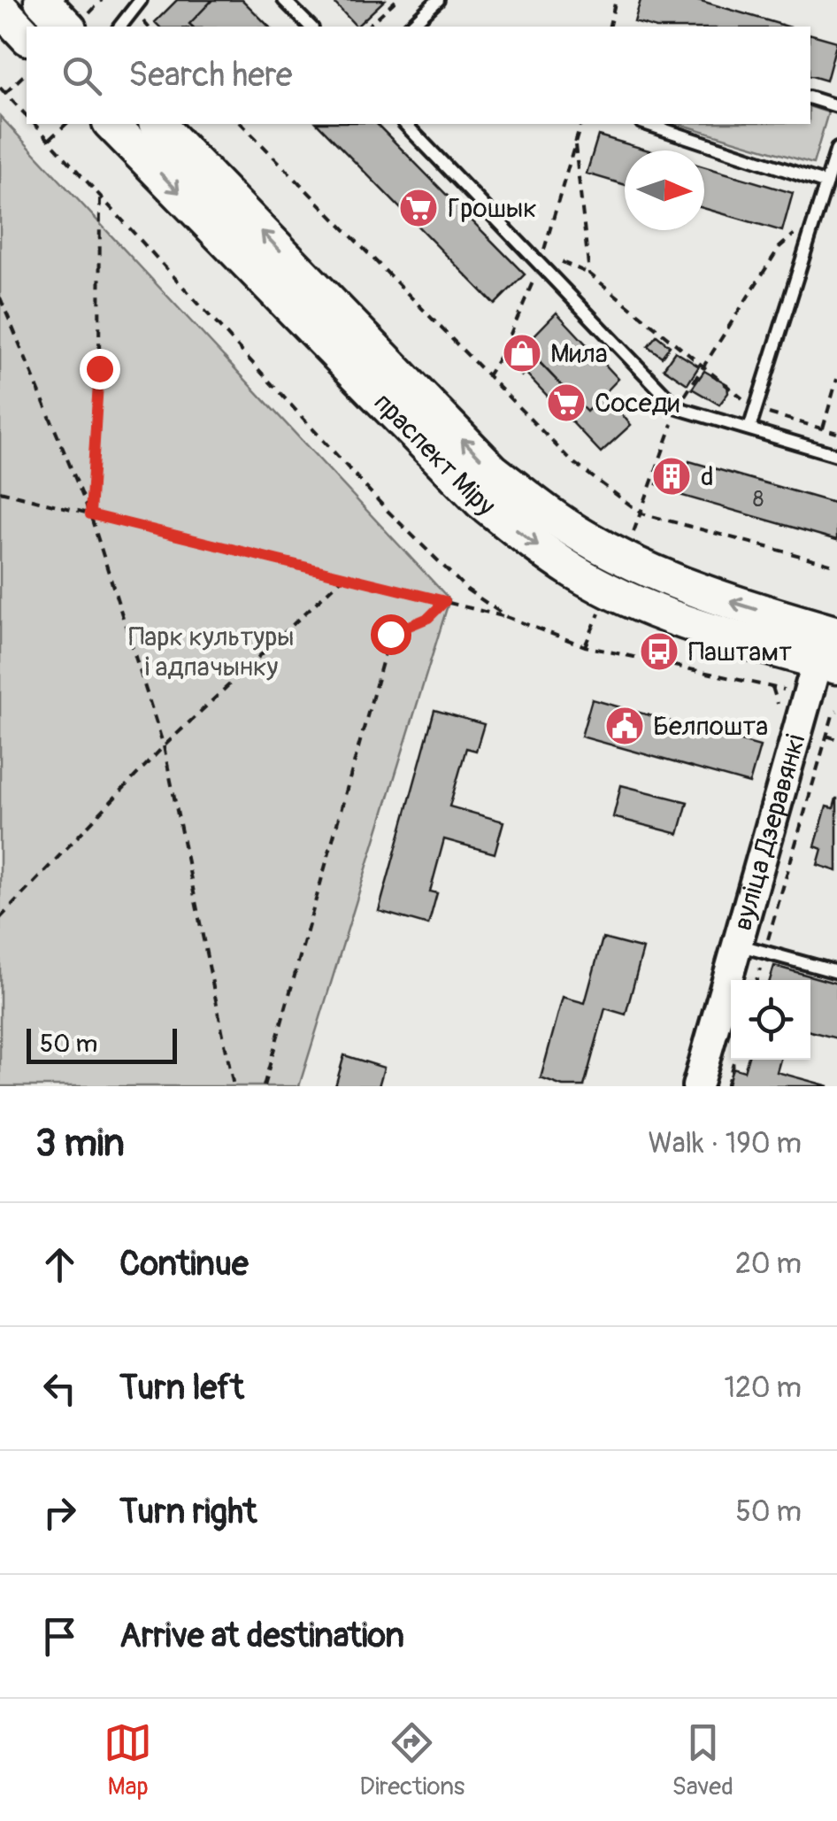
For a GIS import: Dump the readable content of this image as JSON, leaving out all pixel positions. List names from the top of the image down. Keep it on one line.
{"streets":{"main road":["праспект Міру"],"street":["вуліца Дзеравянкі"]},"crossings":[["праспект Міру","вуліца Дзеравянкі"]],"parks":["Парк культуры і адпачынку"],"places":{"supermarket":["Грошык","Соседи"],"shop":["Мила"],"building":["d"],"bus stop":["Паштамт"],"public building":["Белпошта"]},"house_numbers":["8"],"scale_bar":"50 m","north":"right","page":{"search":"Search here","scale":"50 m","heading":["3 min","Walk · 190 m"],"list":[["Continue","20 m"],["Turn left","120 m"],["Turn right","50 m"],"Arrive at destination"],"nav":["Map","Directions","Saved"]}}
